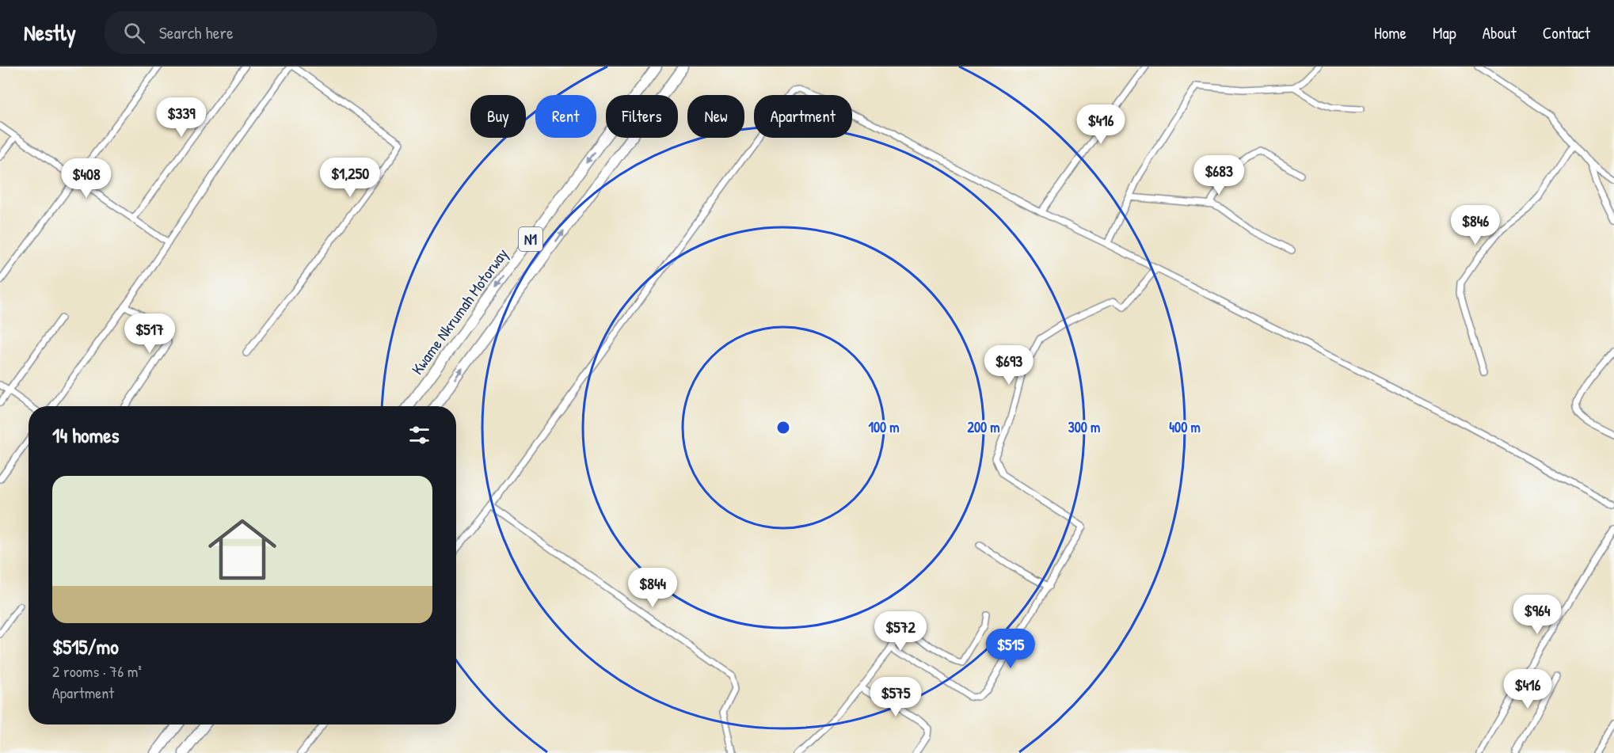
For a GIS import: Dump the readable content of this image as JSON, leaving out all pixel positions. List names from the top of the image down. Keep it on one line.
{"streets":{"highway":["N1","Kwame Nkrumah Motorway"]},"page":{"header":"Nestly","search":"Search here","nav":["Home","Map","About","Contact"],"chip":["Buy","Rent","Filters","New","Apartment"],"price":["$339","$416","$683","$1,250","$408","$846","$517","$693","$844","$964","$572","$515","$416","$575"],"heading":"14 homes","list":[{"name":"$515/mo","note":"2 rooms · 76 m² · Apartment"}]},"rings":["100 m","200 m","300 m","400 m"]}
